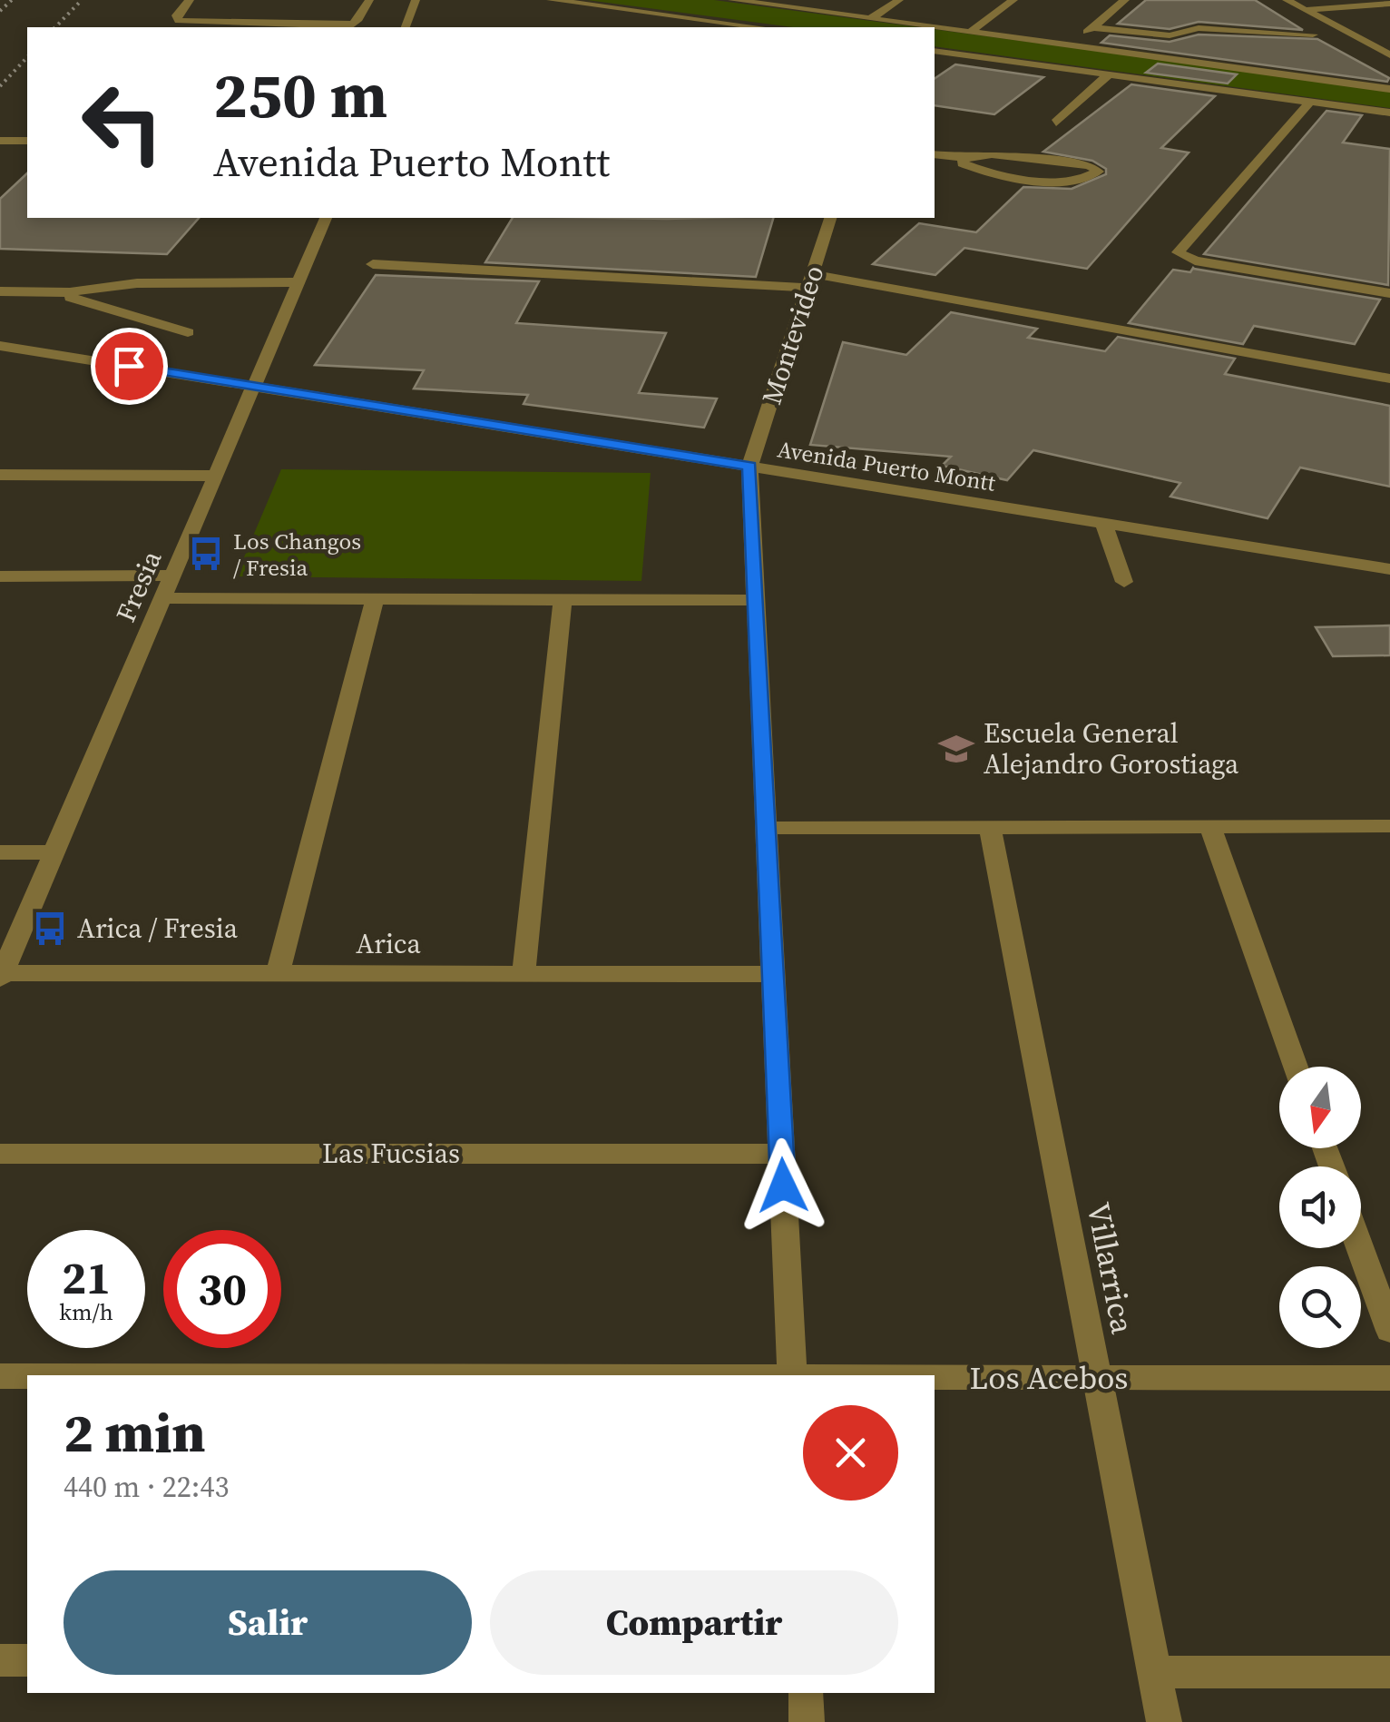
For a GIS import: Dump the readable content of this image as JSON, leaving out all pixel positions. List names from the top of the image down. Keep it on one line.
{"streets":{"street":["Montevideo","Avenida Puerto Montt","Fresia","Arica","Las Fucsias","Villarrica","Los Acebos"]},"crossings":[["Montevideo","Avenida Puerto Montt"],["Montevideo","Arica"],["Montevideo","Las Fucsias"],["Avenida Puerto Montt","Fresia"],["Fresia","Arica"],["Villarrica","Los Acebos"]],"places":{"bus stop":["Los Changos / Fresia","Arica / Fresia"],"school or university":["Escuela General Alejandro Gorostiaga"]},"north":"bottom","page":{"turn":["250 m","Avenida Puerto Montt"],"speed":"21 km/h","limit":"30","heading":["2 min","440 m · 22:43"],"buttons":["Salir","Compartir"]}}
